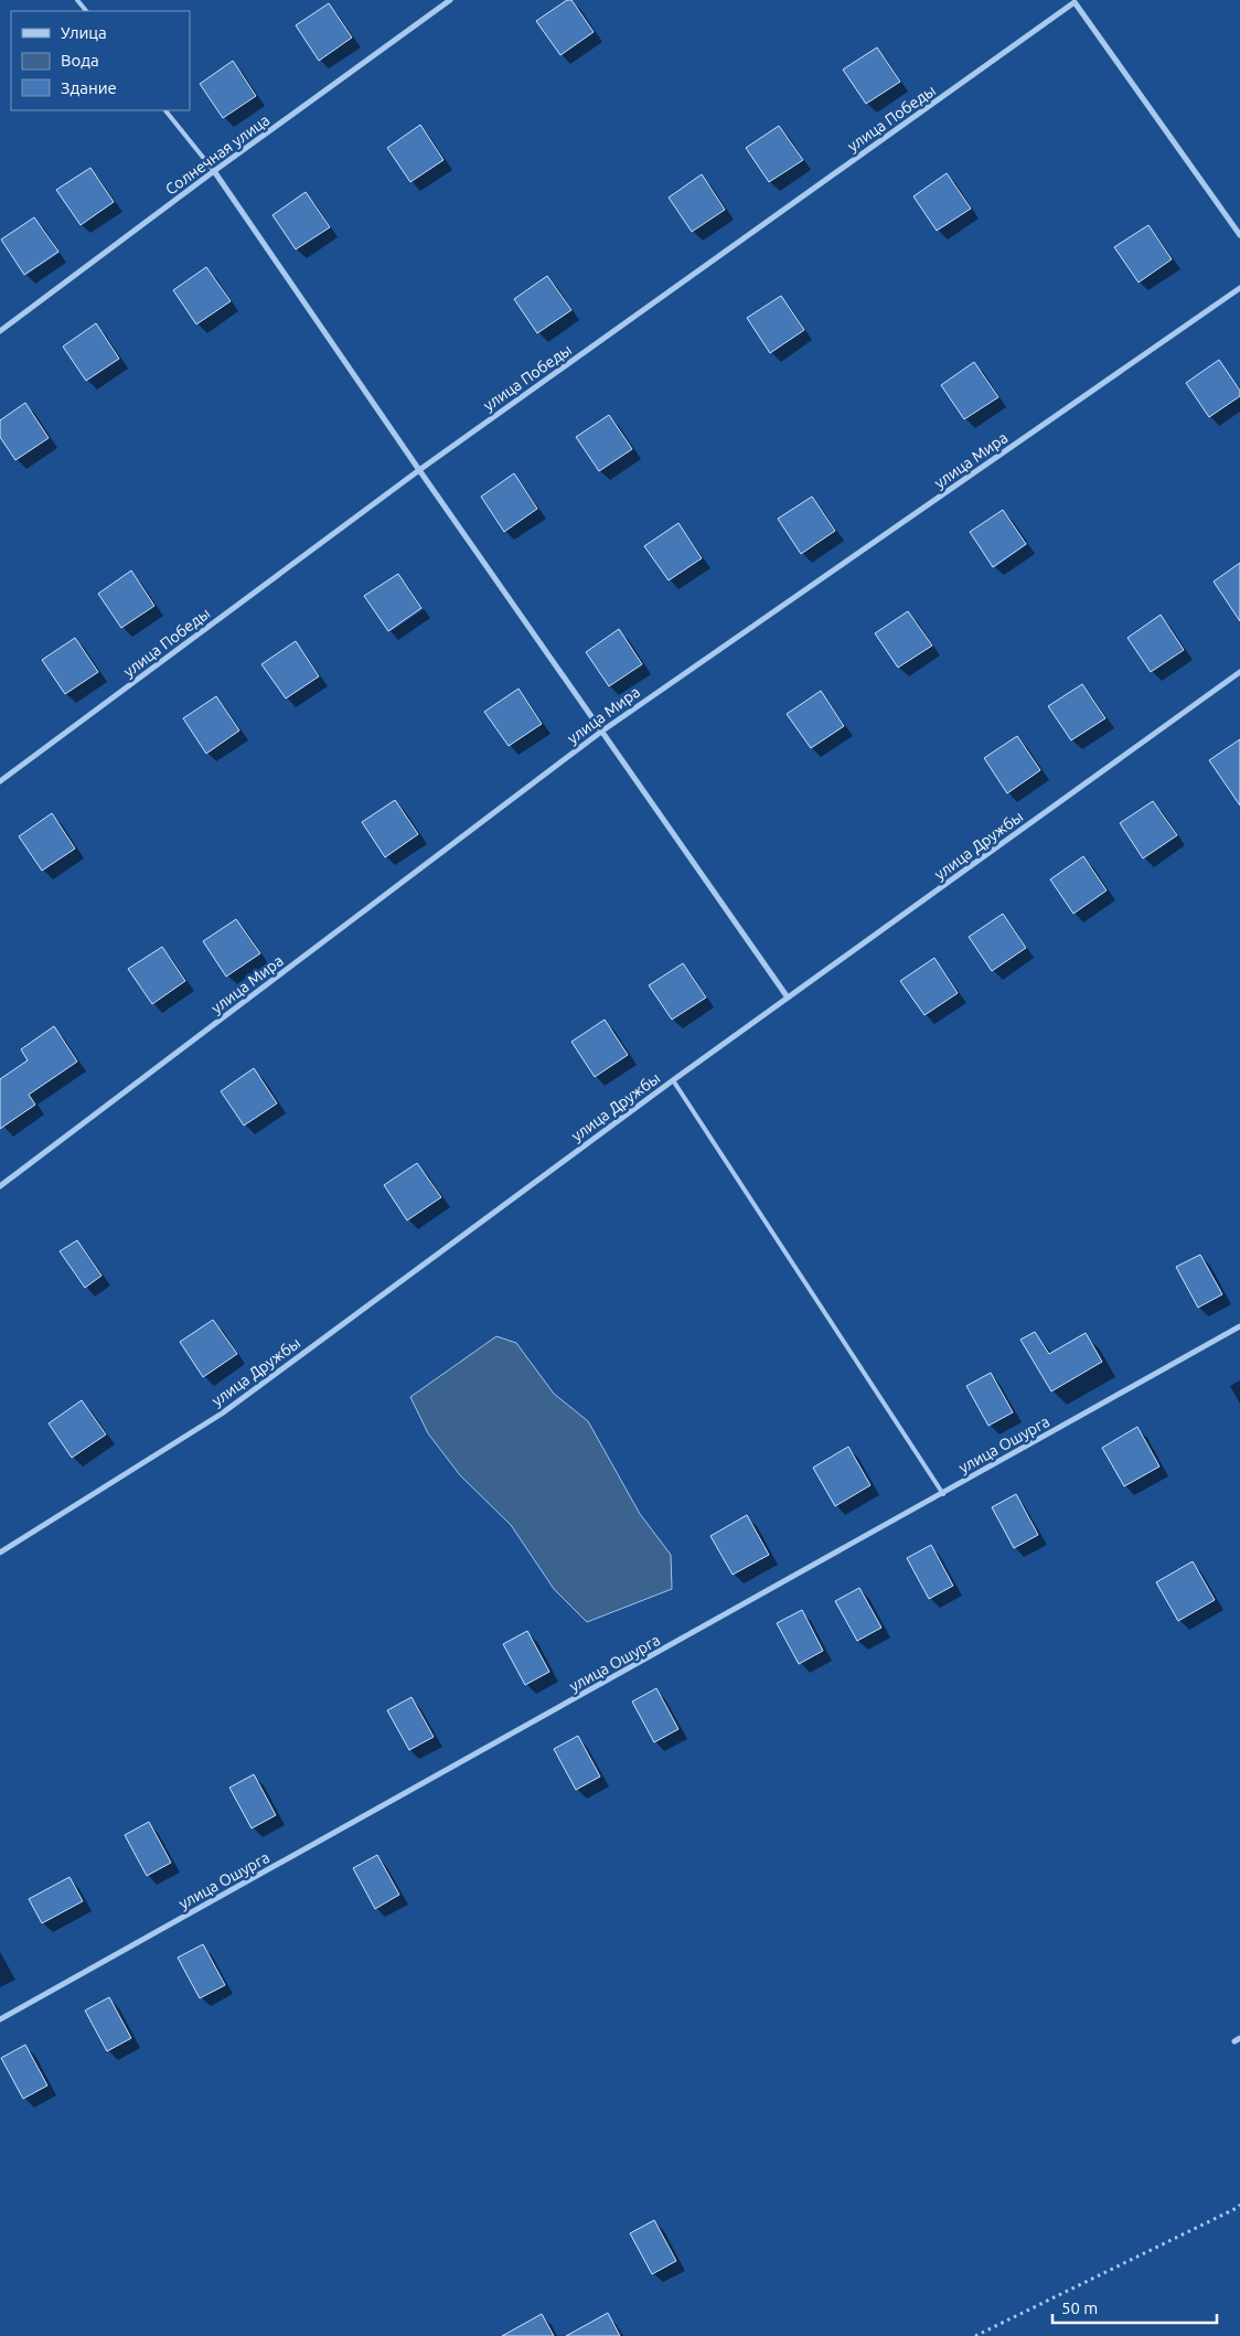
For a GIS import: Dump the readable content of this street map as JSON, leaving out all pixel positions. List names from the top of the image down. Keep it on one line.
{"streets":{"street":["улица Победы","Солнечная улица","улица Мира","улица Дружбы","улица Ошурга"]},"legend":["Улица","Вода","Здание"],"scale_bar":"50 m"}
